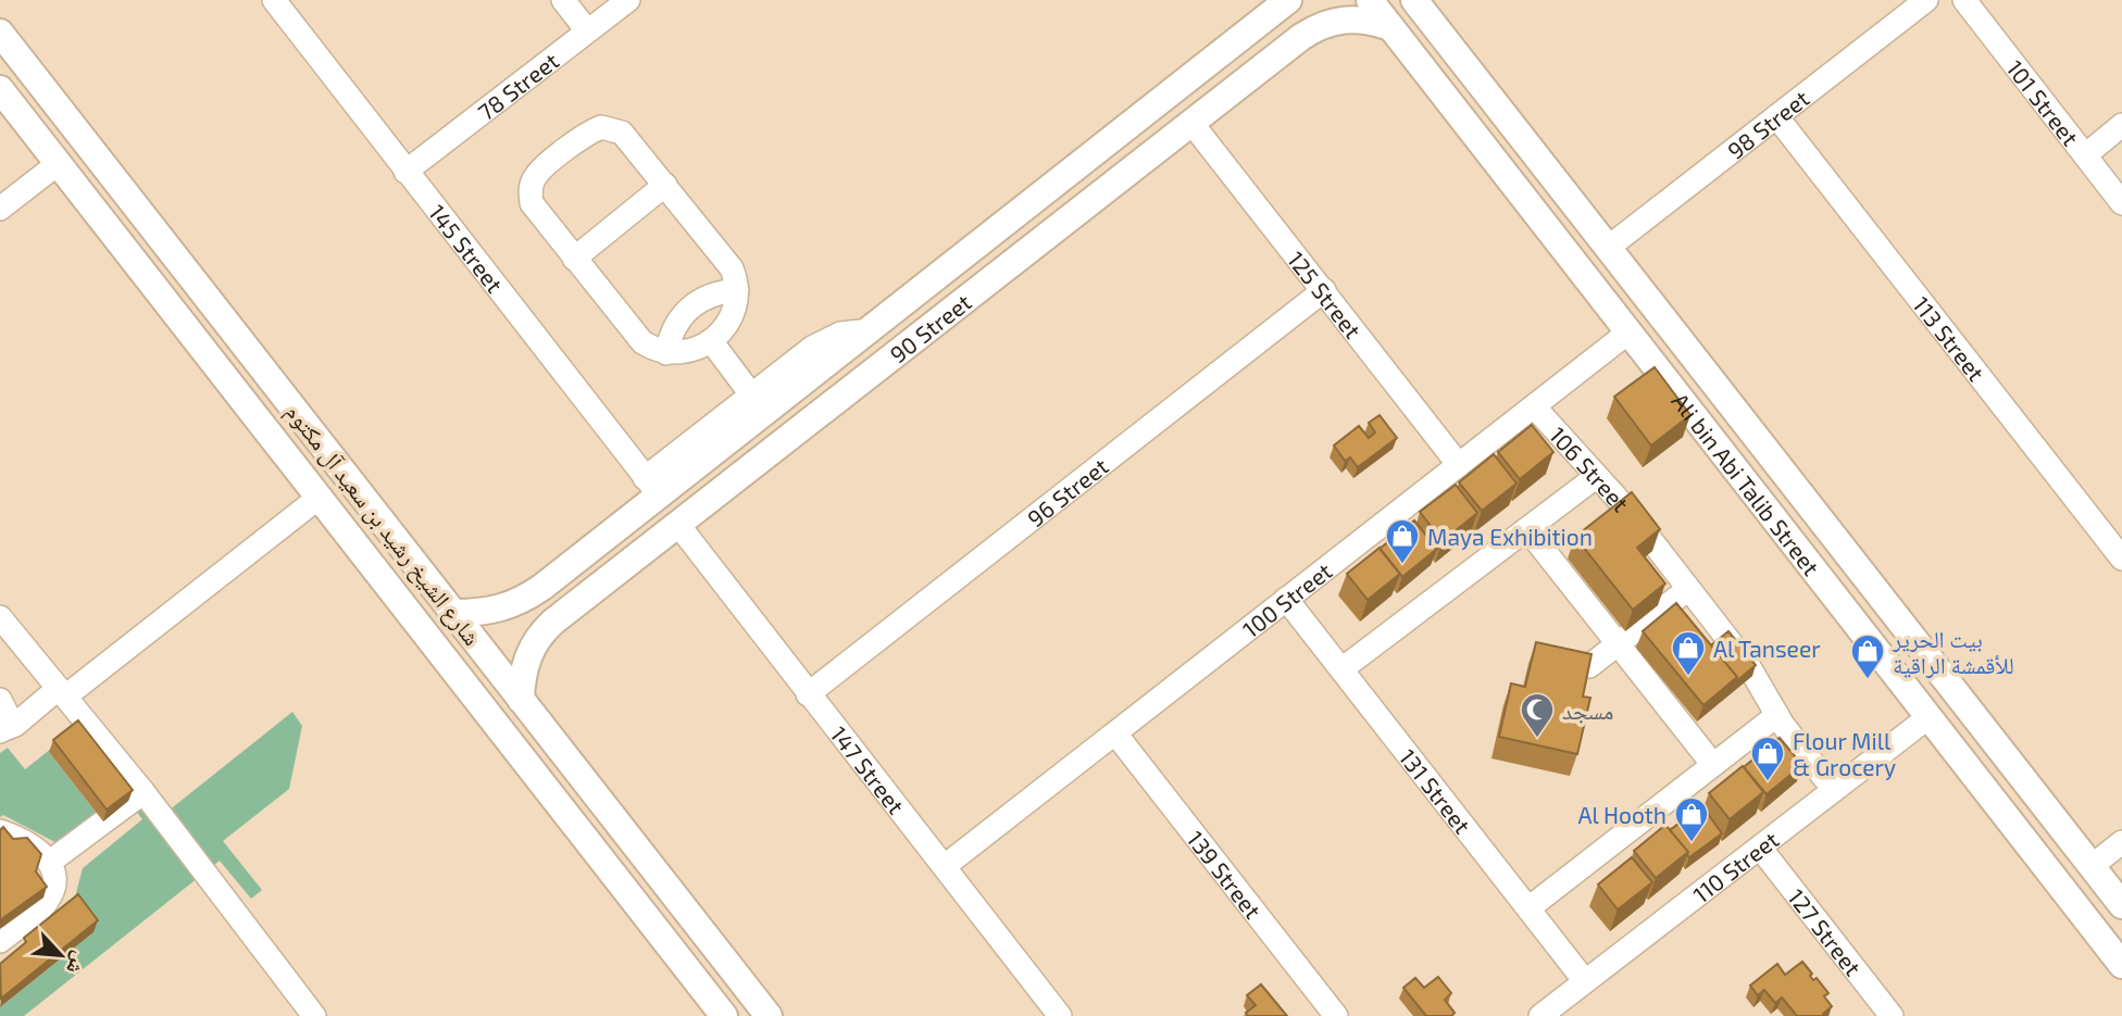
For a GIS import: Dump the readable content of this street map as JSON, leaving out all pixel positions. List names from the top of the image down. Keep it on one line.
{"streets":{"street":["78 Street","101 Street","98 Street","145 Street","125 Street","90 Street","113 Street","106 Street","Ali bin Abi Talib Street","96 Street","شارع الشيخ رشيد بن سعيد آل مكتوم","100 Street","147 Street","131 Street","110 Street","139 Street","127 Street"]},"crossings":[["78 Street","145 Street"],["98 Street","113 Street"],["98 Street","Ali bin Abi Talib Street"],["145 Street","90 Street"],["125 Street","90 Street"],["125 Street","96 Street"],["125 Street","100 Street"],["90 Street","Ali bin Abi Talib Street"],["90 Street","شارع الشيخ رشيد بن سعيد آل مكتوم"],["90 Street","147 Street"],["106 Street","100 Street"],["106 Street","110 Street"],["Ali bin Abi Talib Street","100 Street"],["Ali bin Abi Talib Street","110 Street"],["96 Street","147 Street"],["100 Street","147 Street"],["100 Street","131 Street"],["100 Street","139 Street"],["131 Street","110 Street"],["110 Street","127 Street"]],"places":{"shop":["Maya Exhibition","Al Tanseer","بيت الحرير للأقمشة الراقية","Flour Mill & Grocery","Al Hooth"],"mosque":["مسجد"]},"north":"bottom right"}
